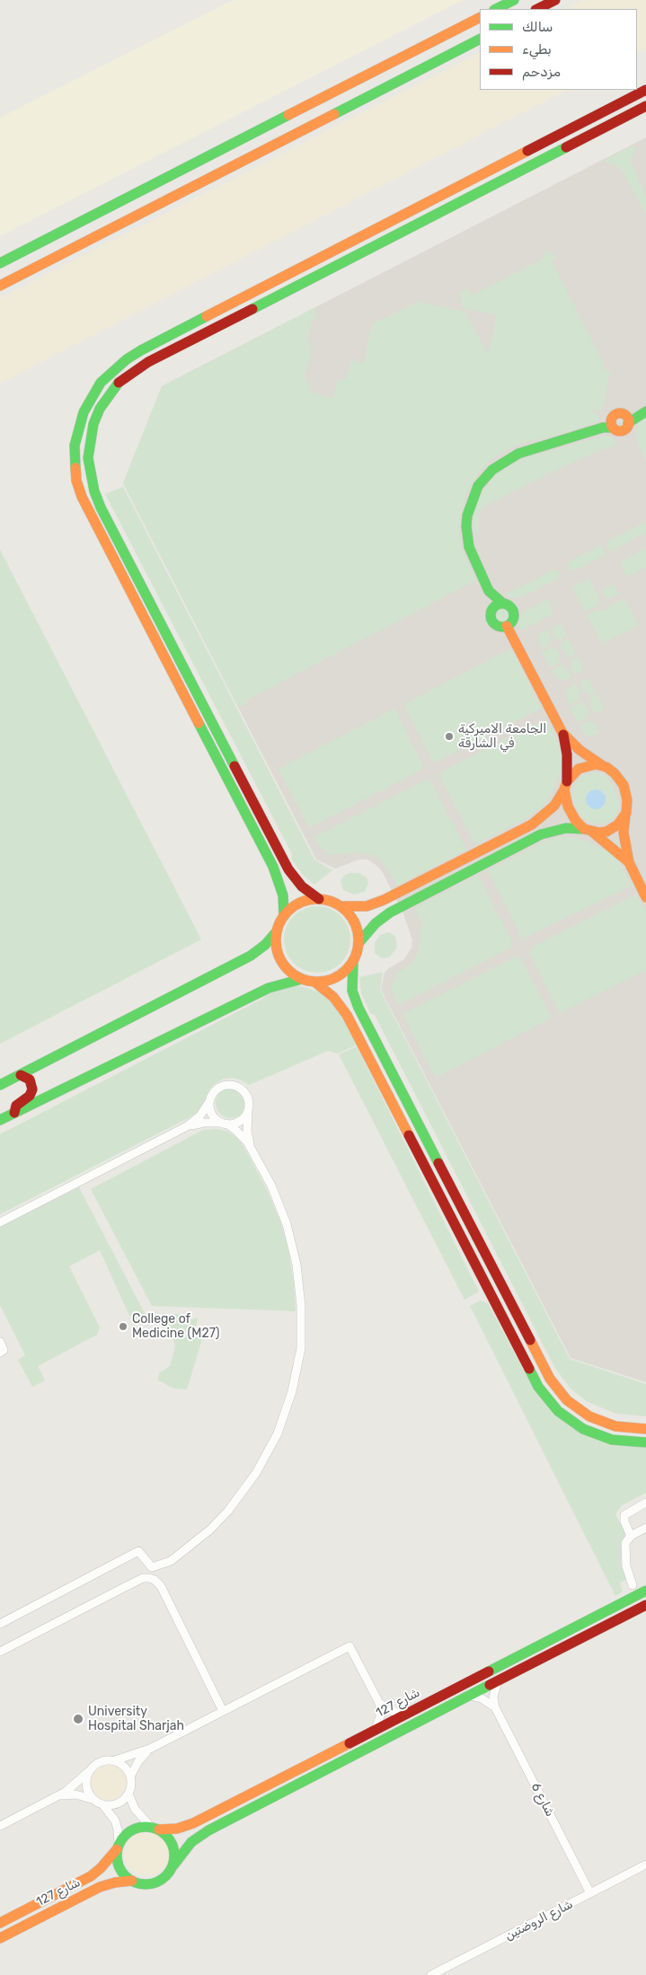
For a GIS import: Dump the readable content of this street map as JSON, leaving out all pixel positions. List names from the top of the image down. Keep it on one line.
{"streets":{"street":["شارع 127","شارع 6","شارع الروضتين"]},"crossings":[["شارع 6","شارع الروضتين"]],"places":["الجامعة الاميركية في الشارقة","College of Medicine (M27)","University Hospital Sharjah"],"legend":["سالك","بطيء","مزدحم"]}
